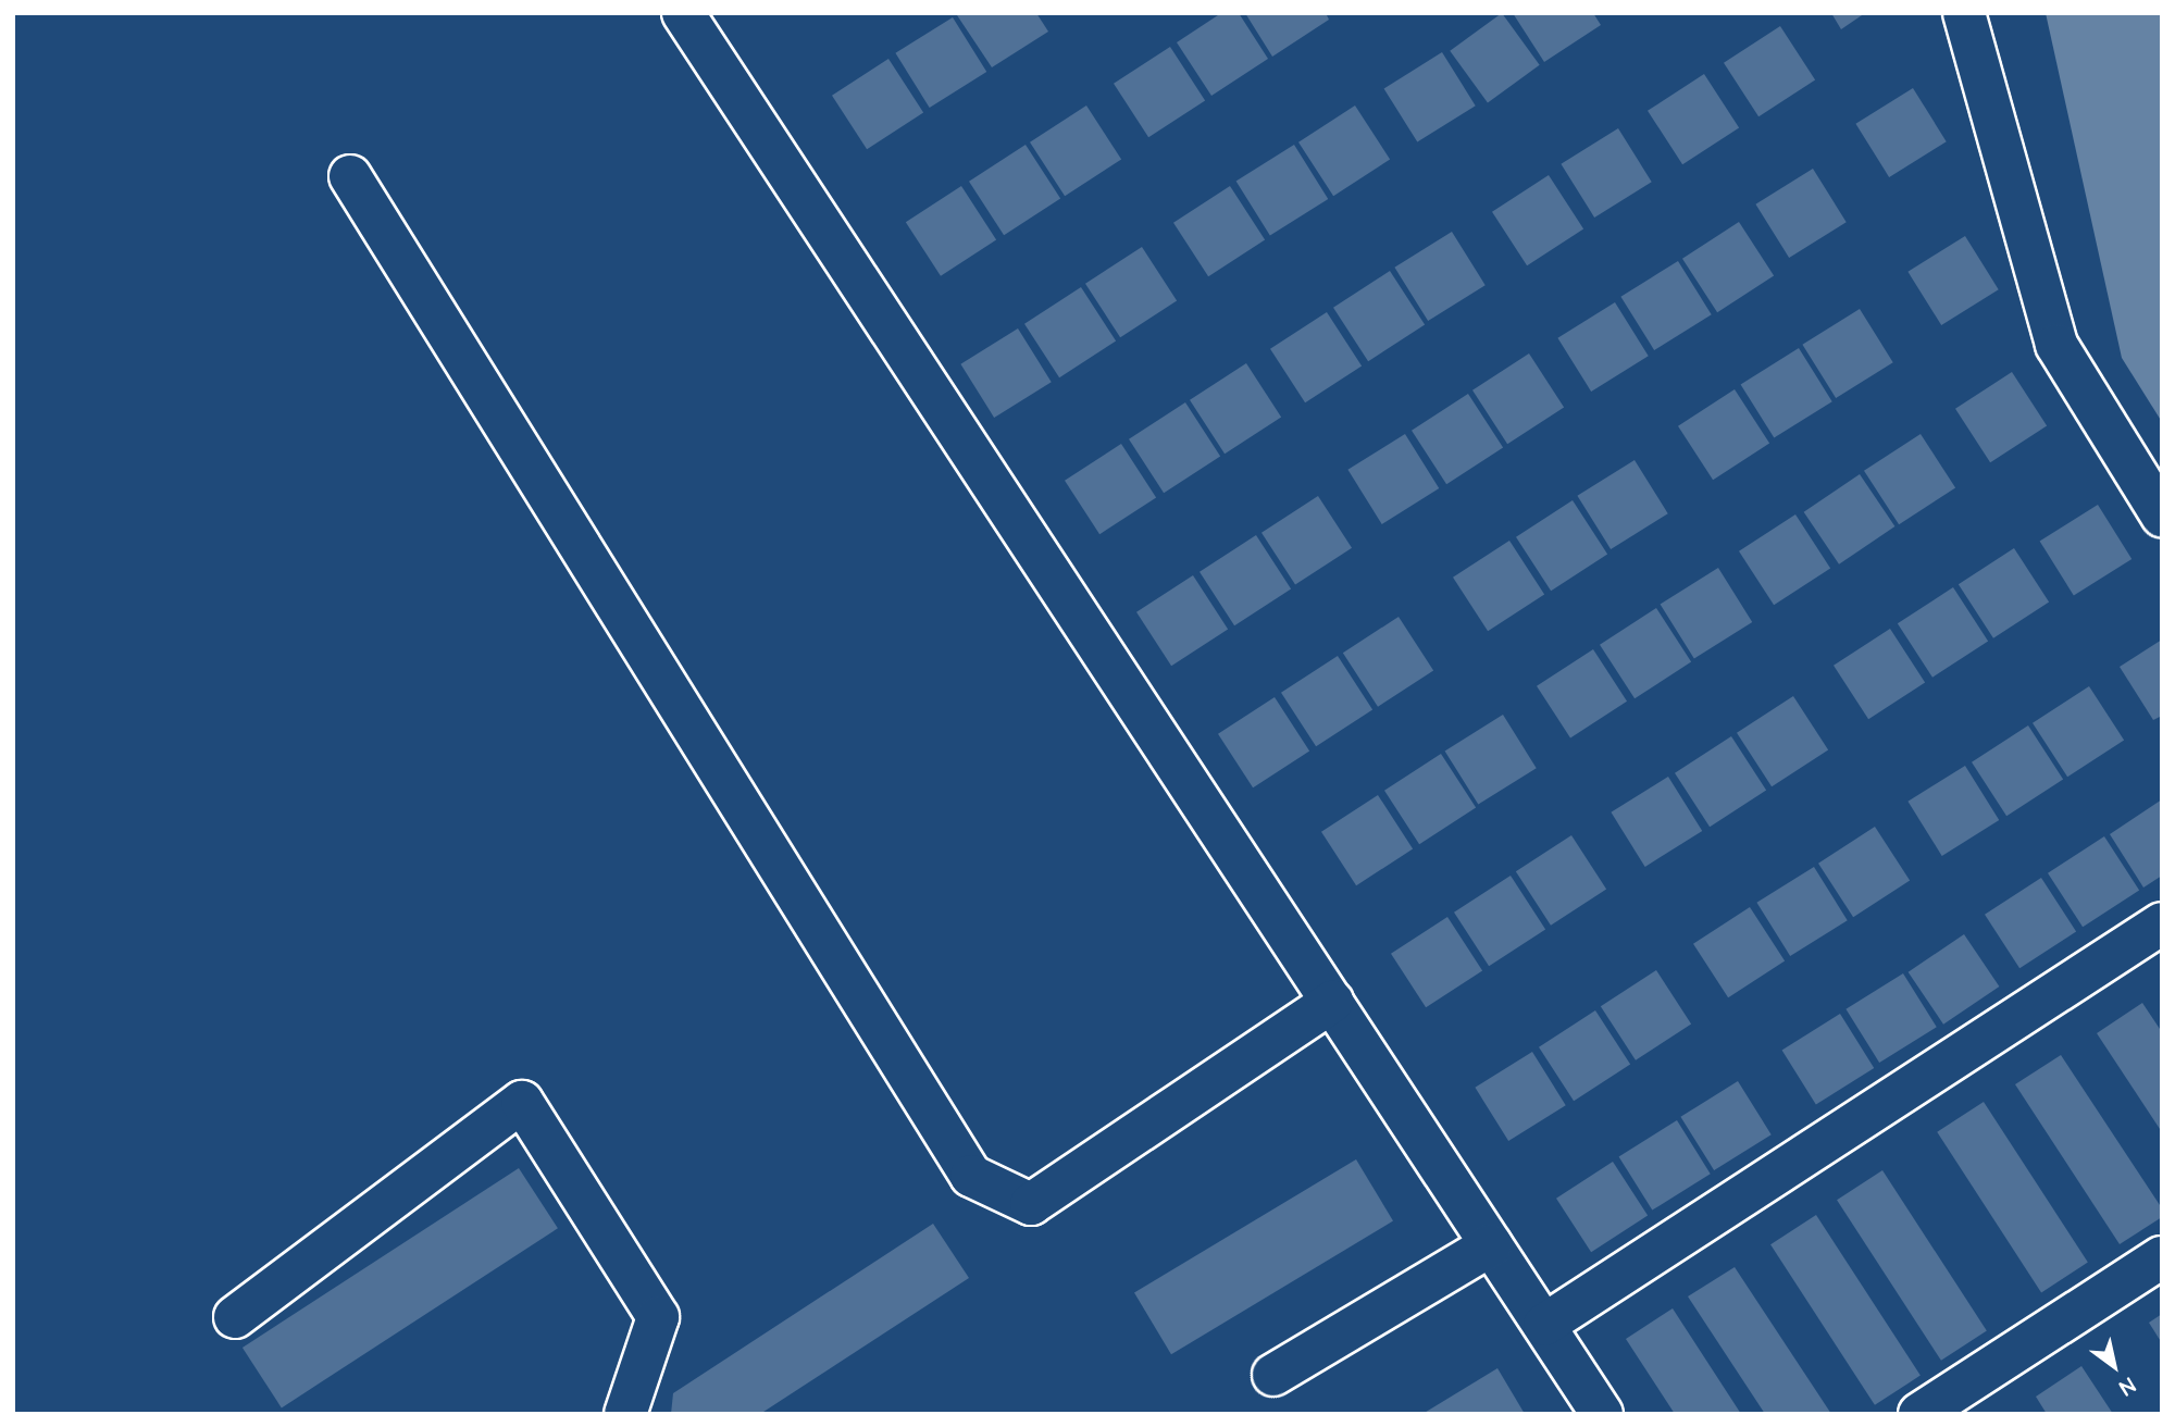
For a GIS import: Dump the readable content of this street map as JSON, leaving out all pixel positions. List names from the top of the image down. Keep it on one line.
{"north":"bottom right"}
